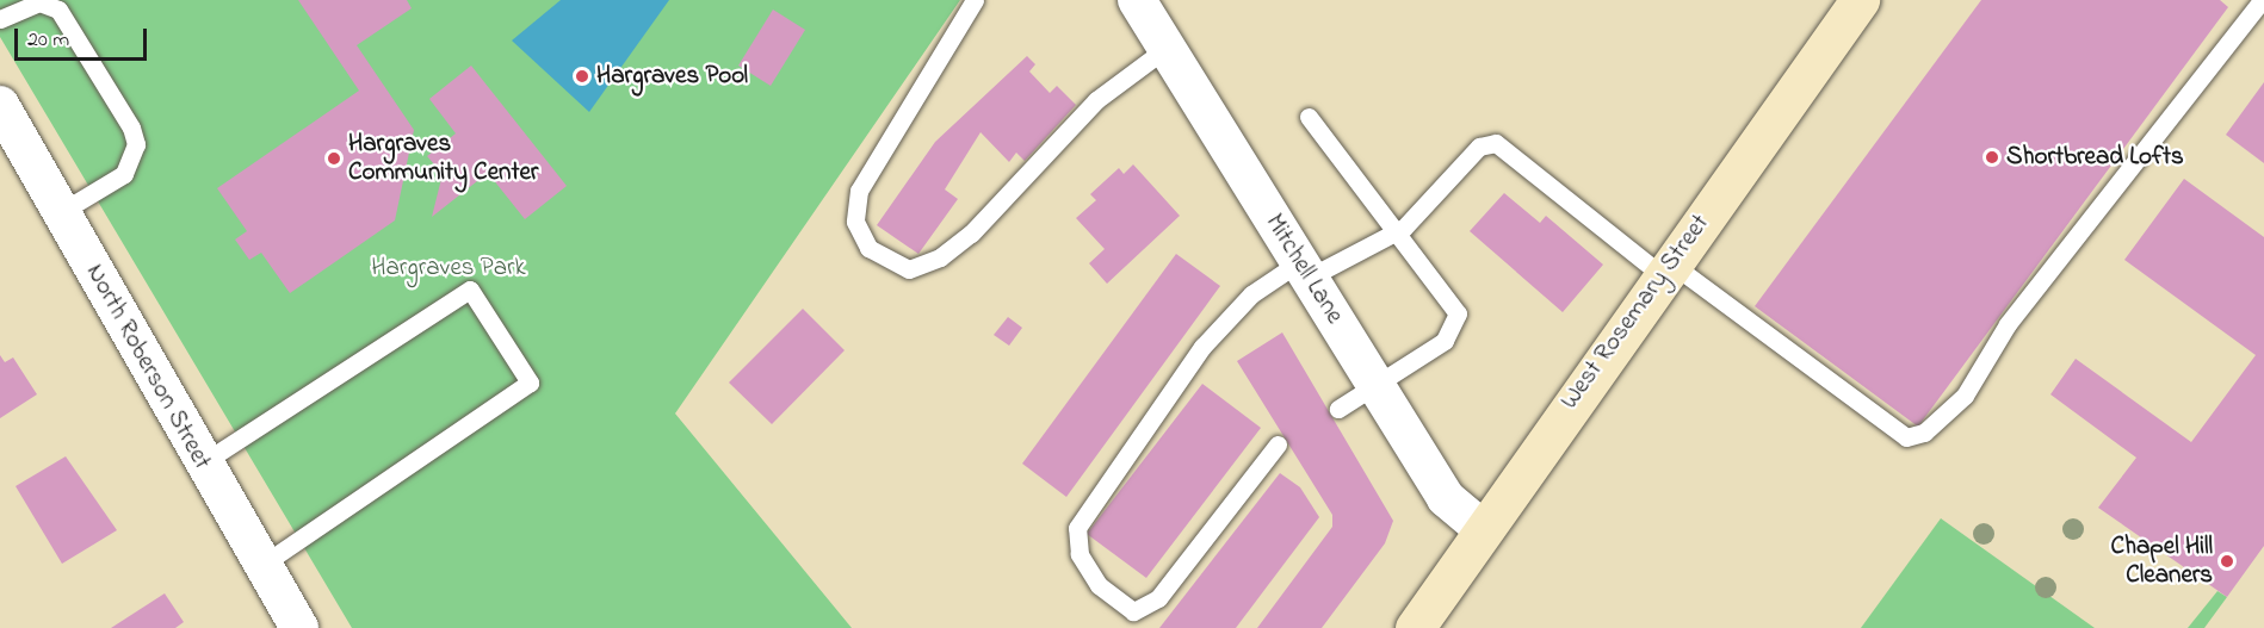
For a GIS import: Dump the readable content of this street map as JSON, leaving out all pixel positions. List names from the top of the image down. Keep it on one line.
{"streets":{"street":["Mitchell Lane","West Rosemary Street","North Roberson Street"]},"crossings":[["Mitchell Lane","West Rosemary Street"]],"parks":["Hargraves Park"],"places":["Hargraves Pool","Shortbread Lofts","Hargraves Community Center","Chapel Hill Cleaners"],"scale_bar":"20 m"}
